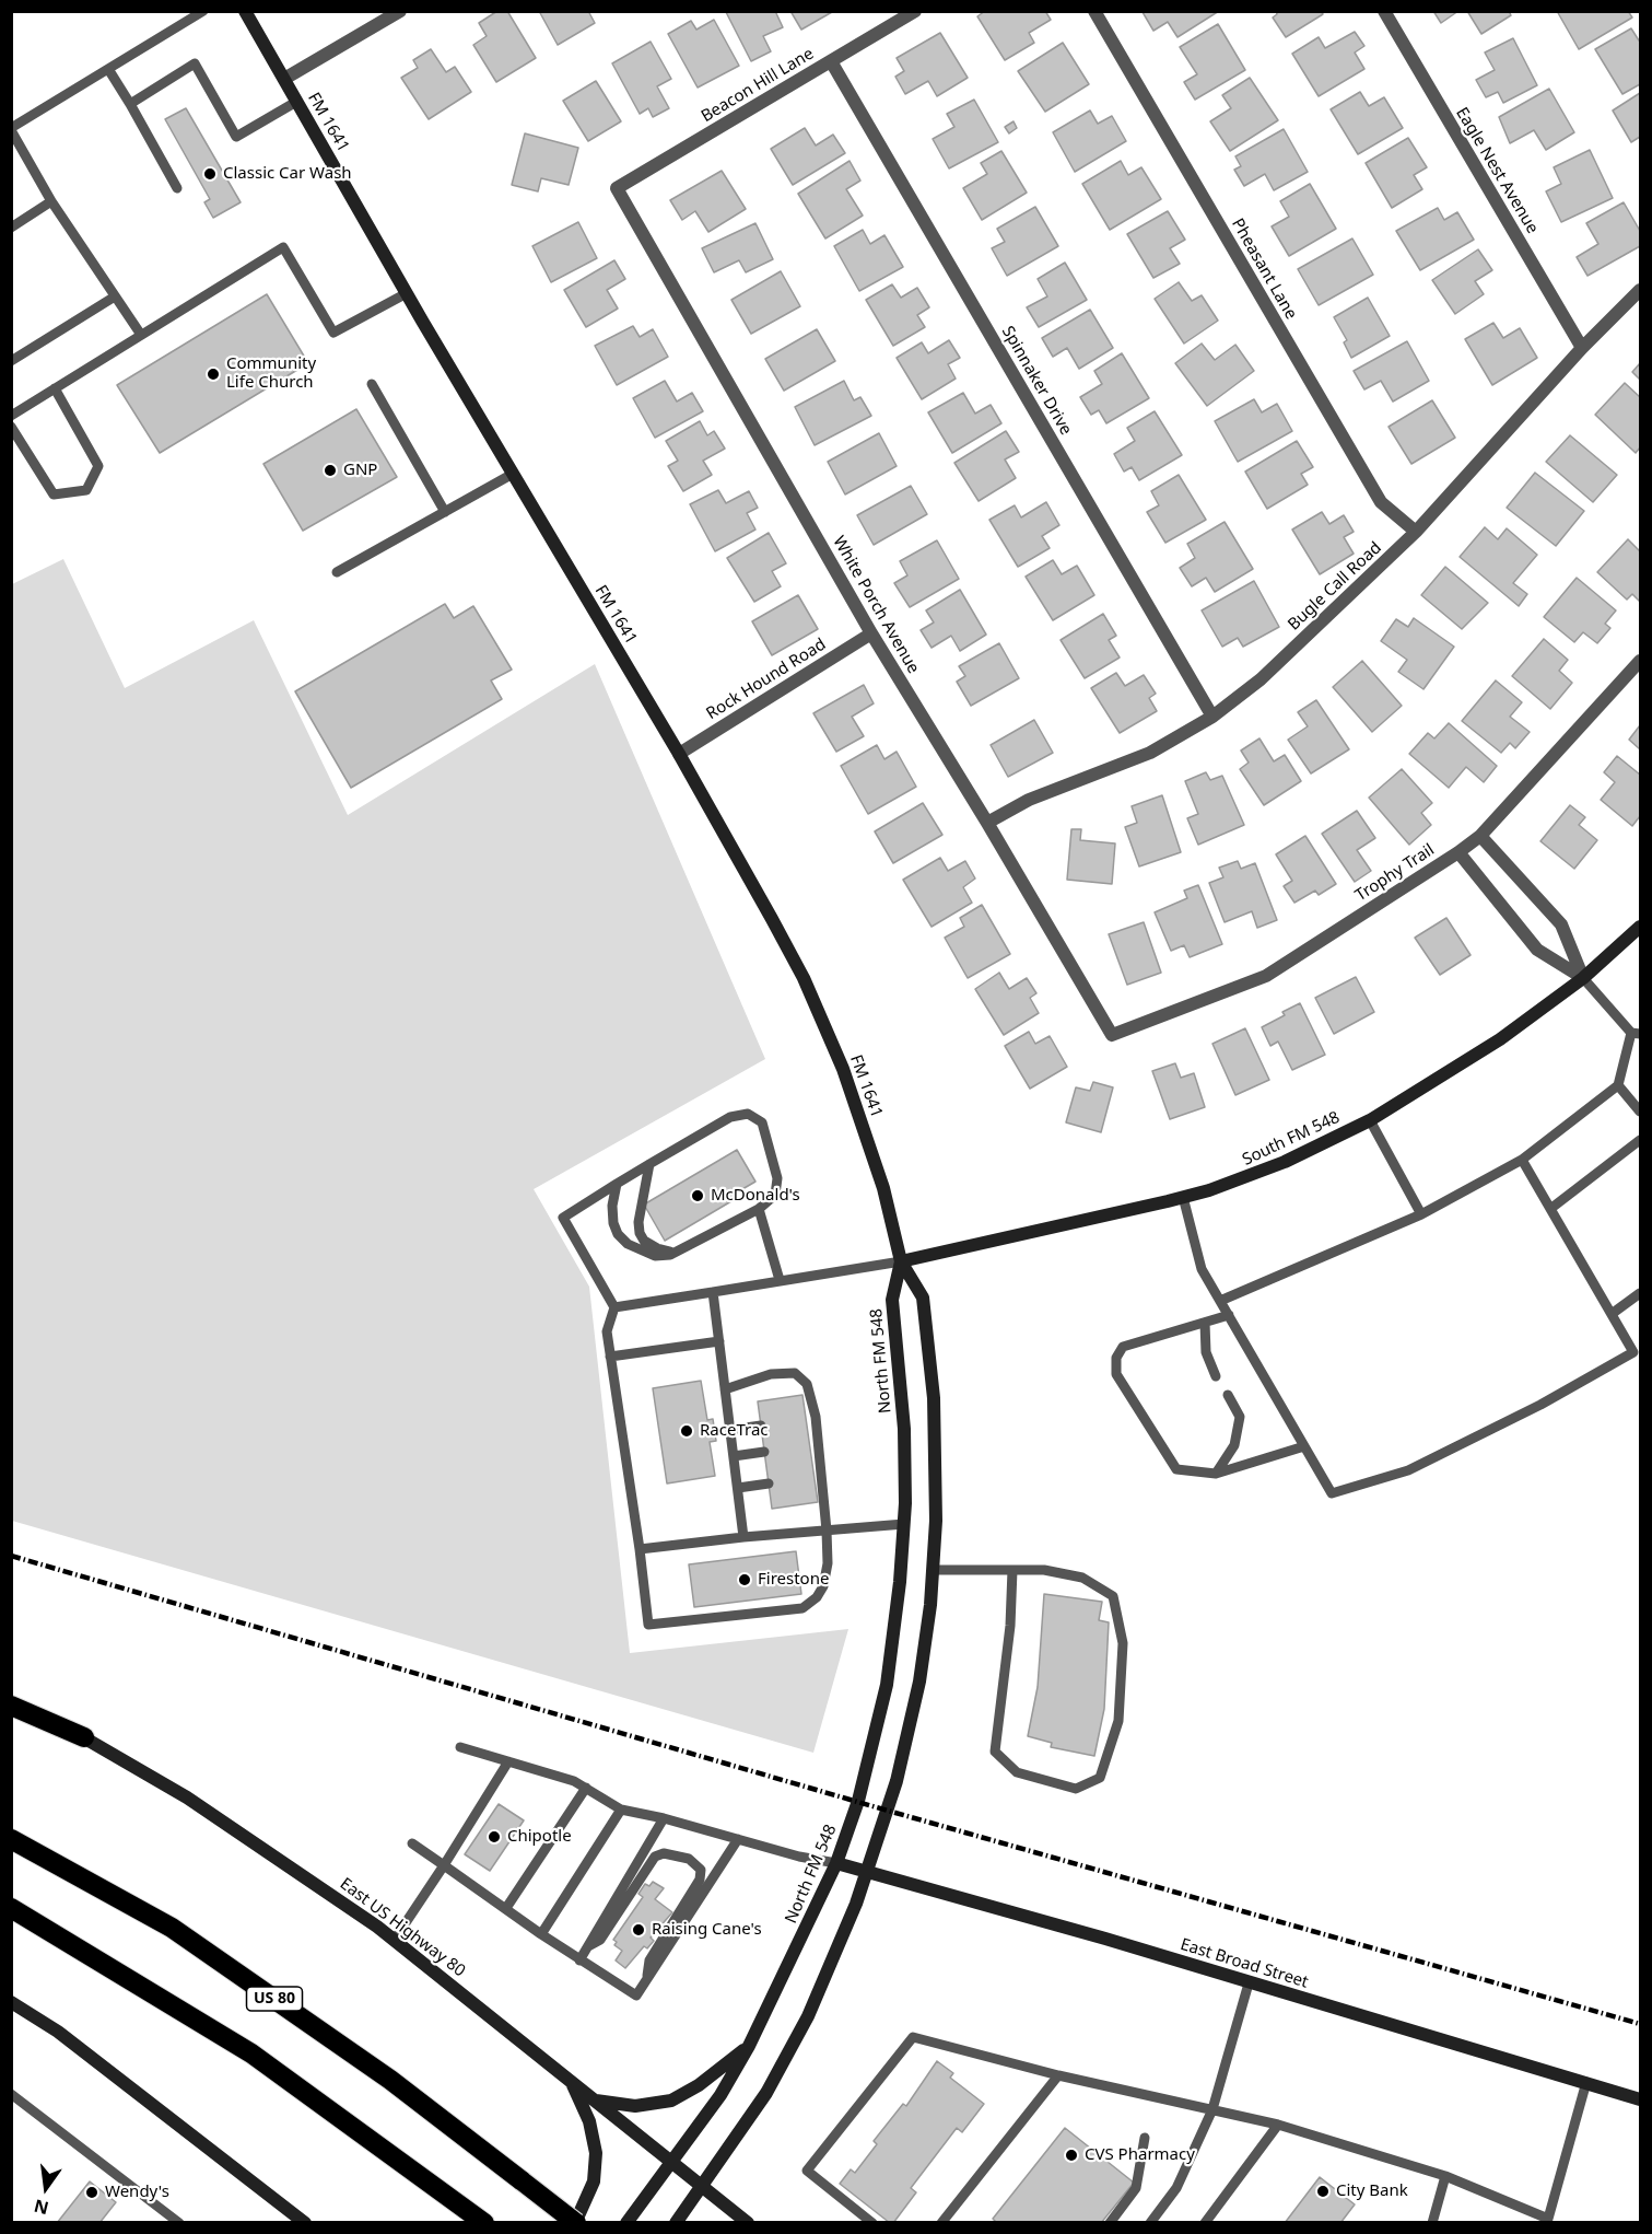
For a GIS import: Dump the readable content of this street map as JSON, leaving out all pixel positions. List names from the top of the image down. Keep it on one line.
{"streets":{"highway":["US 80"],"main road":["FM 1641","South FM 548","North FM 548","East US Highway 80","East Broad Street"],"street":["Beacon Hill Lane","Eagle Nest Avenue","Pheasant Lane","Spinnaker Drive","Bugle Call Road","White Porch Avenue","Rock Hound Road","Trophy Trail"]},"crossings":[["Beacon Hill Lane","Spinnaker Drive"],["Beacon Hill Lane","White Porch Avenue"],["FM 1641","Rock Hound Road"],["FM 1641","South FM 548"],["FM 1641","North FM 548"],["Eagle Nest Avenue","Bugle Call Road"],["Pheasant Lane","Bugle Call Road"],["Spinnaker Drive","Bugle Call Road"],["Bugle Call Road","White Porch Avenue"],["White Porch Avenue","Rock Hound Road"],["White Porch Avenue","Trophy Trail"],["South FM 548","North FM 548"],["North FM 548","East US Highway 80"],["North FM 548","East Broad Street"]],"places":["Classic Car Wash","Community Life Church","GNP","McDonald's","RaceTrac","Firestone","Chipotle","Raising Cane's","CVS Pharmacy","City Bank","Wendy's"],"north":"bottom"}
